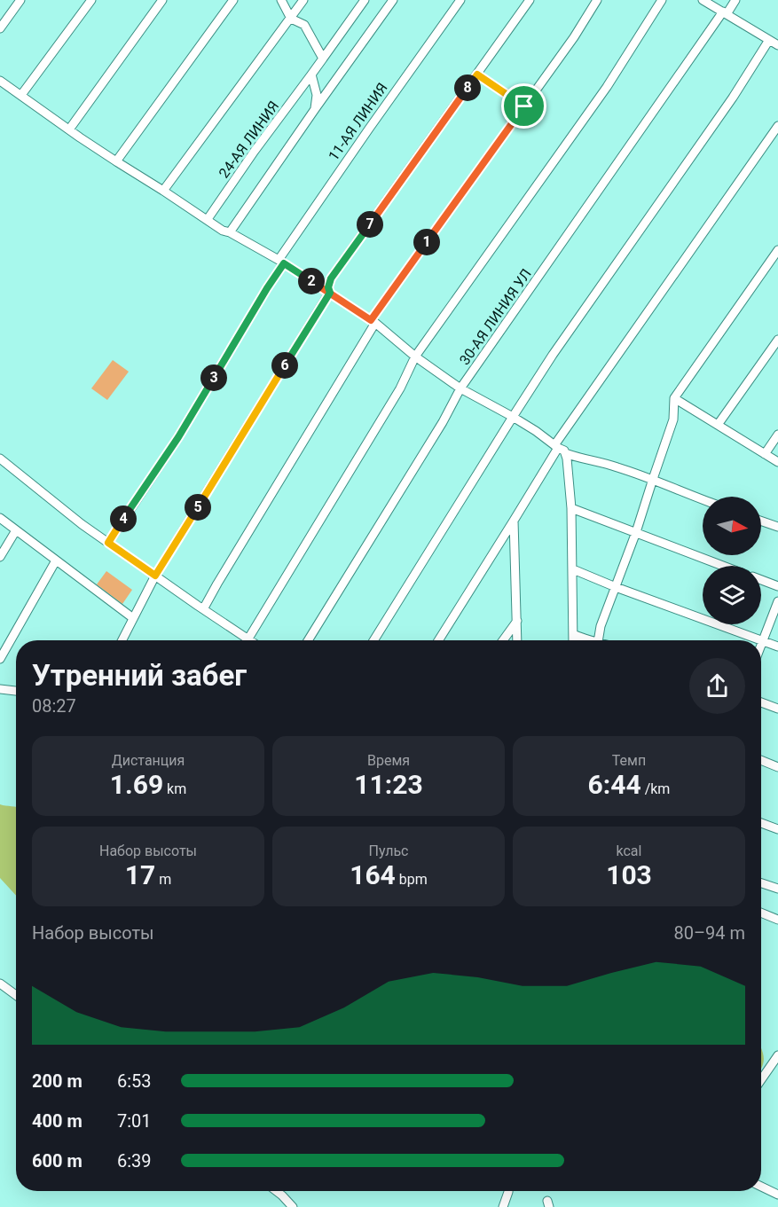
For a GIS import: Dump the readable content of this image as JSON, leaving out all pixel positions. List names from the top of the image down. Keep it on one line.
{"streets":{"street":["11-АЯ ЛИНИЯ","24-АЯ ЛИНИЯ","30-АЯ ЛИНИЯ УЛ"]},"north":"right","page":{"pins":["8","7","1","2","6","3","5","4"],"heading":["Утренний забег","08:27"],"stats":[["Дистанция","1.69 km"],["Время","11:23"],["Темп","6:44 /km"],["Набор высоты","17 m"],["Пульс","164 bpm"],["kcal","103"]],"chart":["Набор высоты","80–94 m"],"list":[{"name":"200 m","note":"6:53"},{"name":"400 m","note":"7:01"},{"name":"600 m","note":"6:39"}]}}
